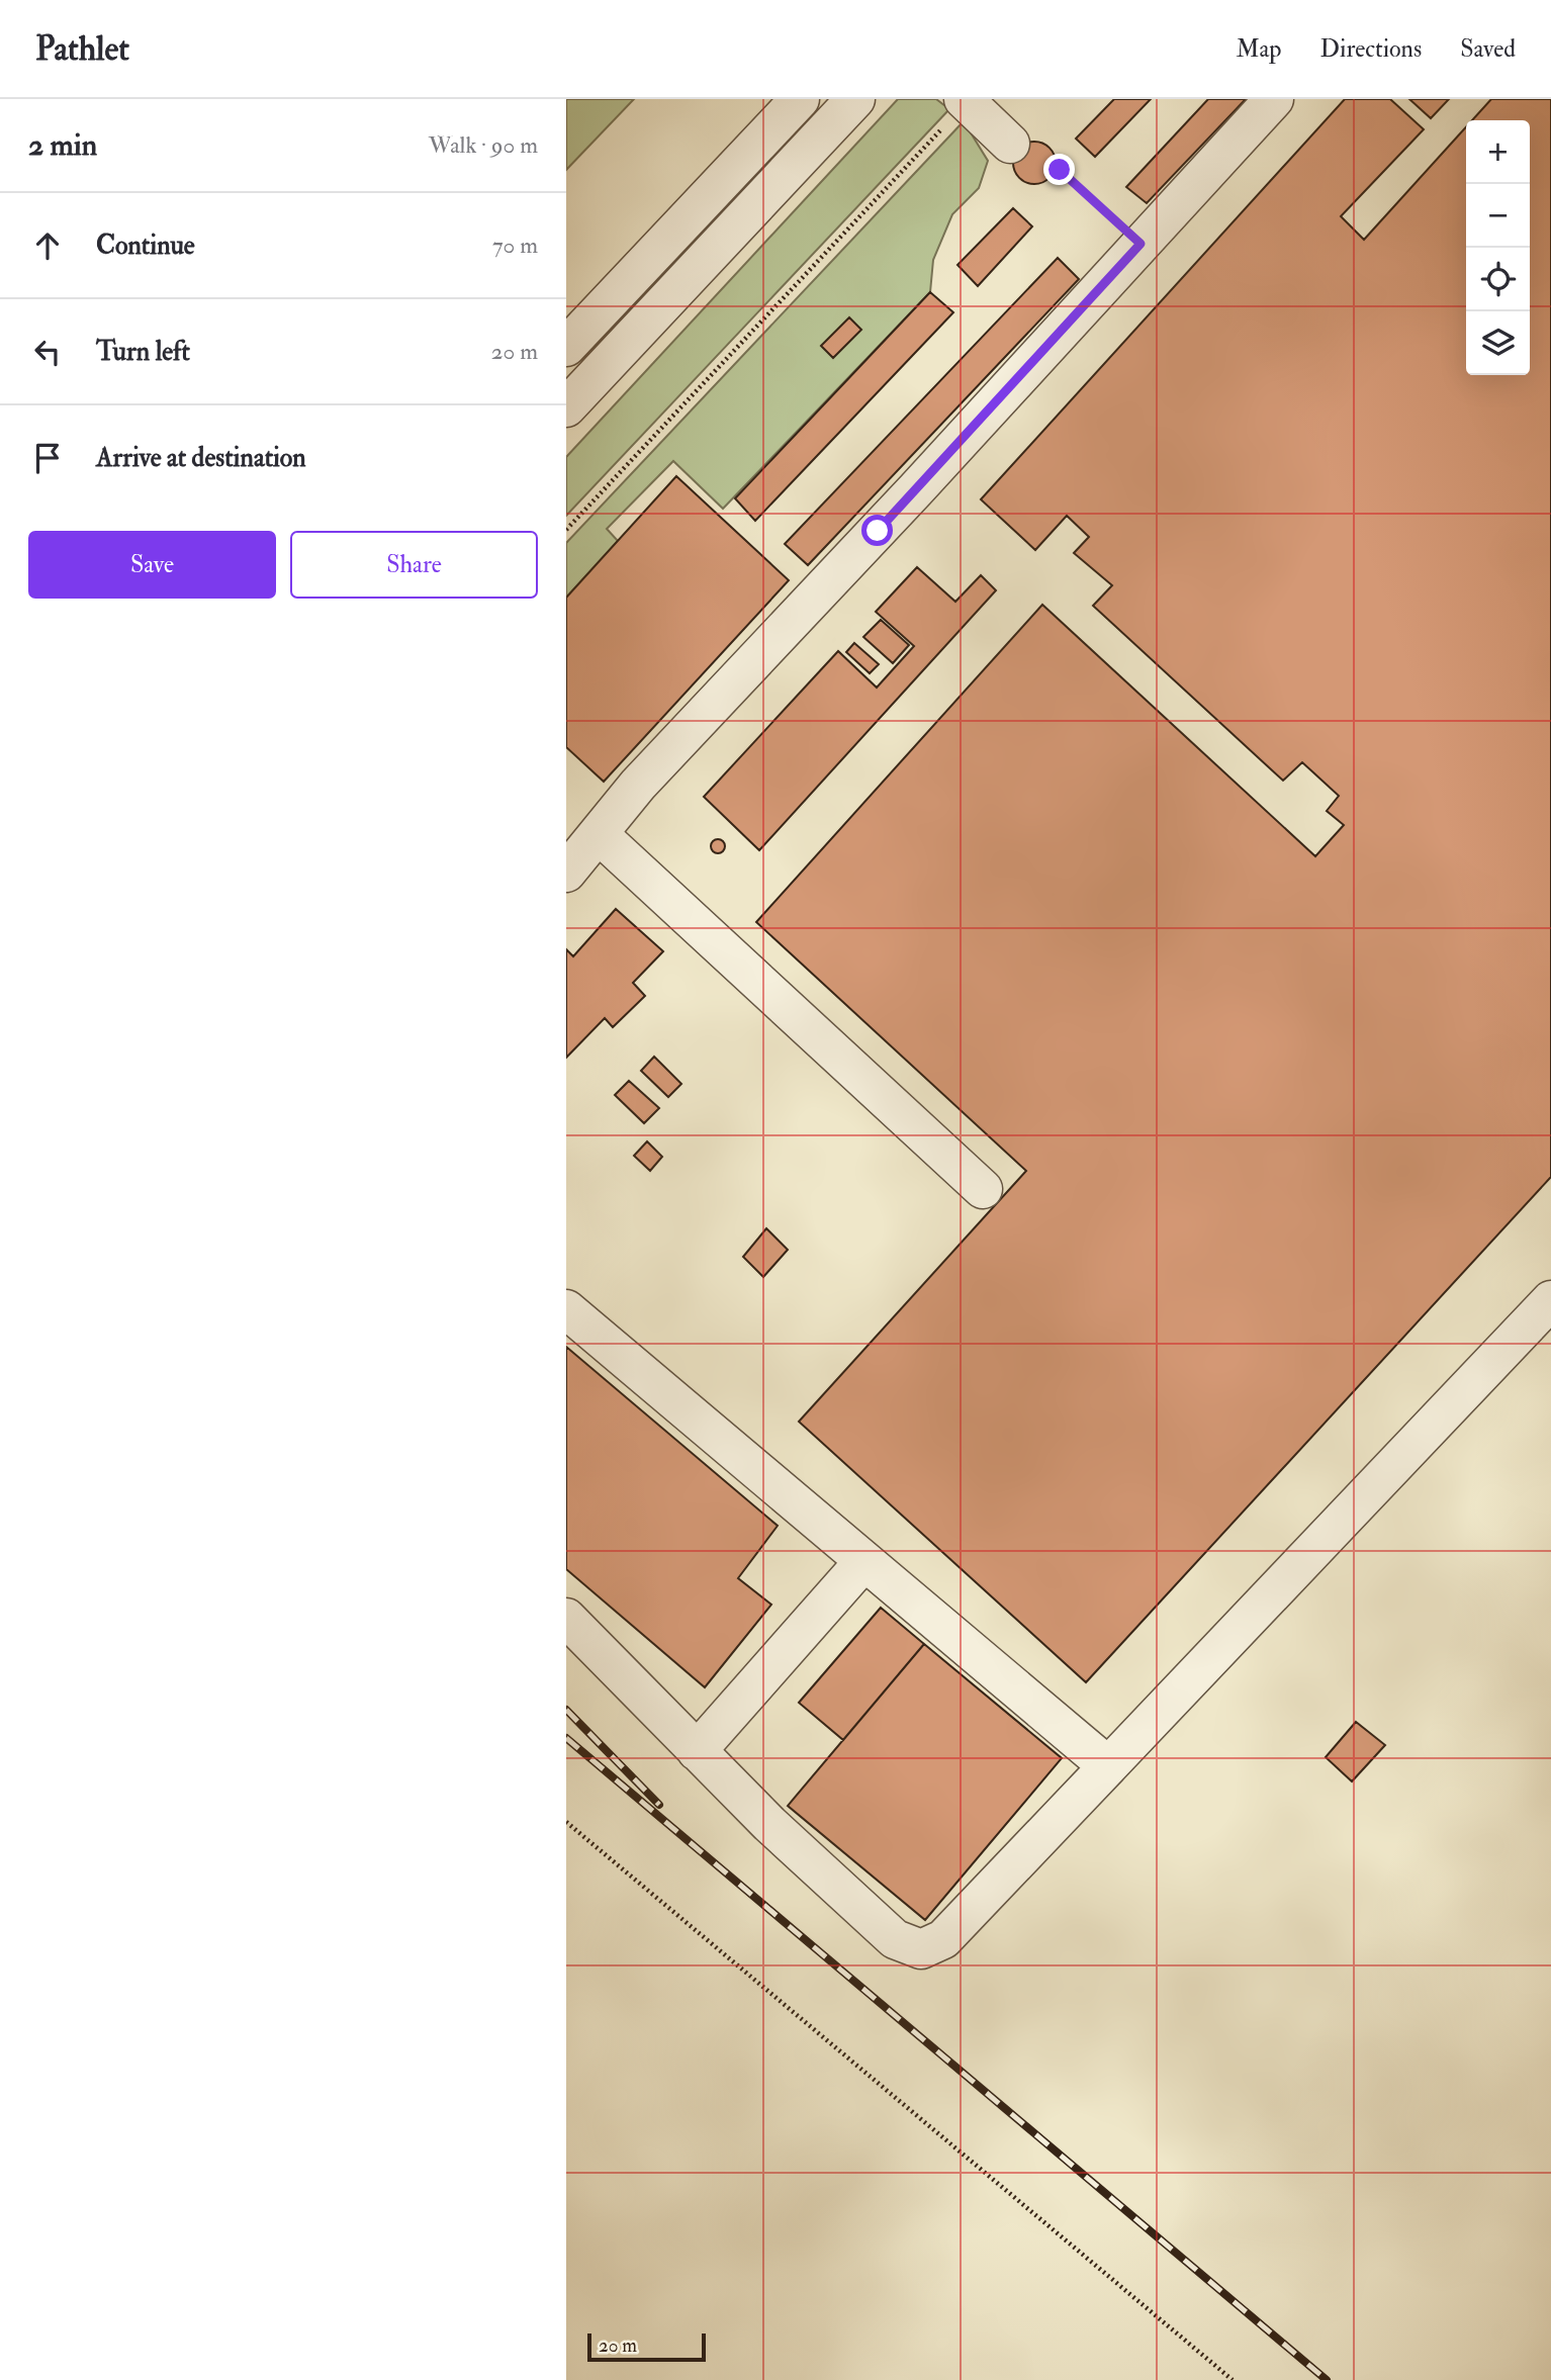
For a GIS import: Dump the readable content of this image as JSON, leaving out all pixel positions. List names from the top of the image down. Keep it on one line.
{"scale_bar":"20 m","page":{"header":"Pathlet","nav":["Map","Directions","Saved"],"heading":["2 min","Walk · 90 m"],"map_buttons":["+","−"],"list":[["Continue","70 m"],["Turn left","20 m"],"Arrive at destination"],"buttons":["Save","Share"],"scale":"20 m"}}
